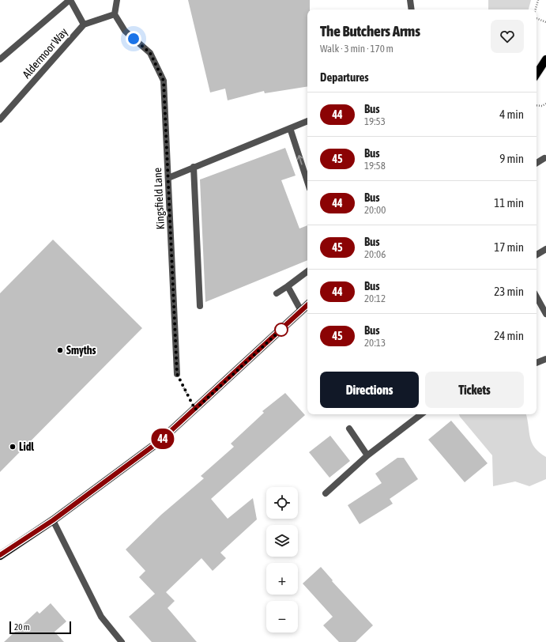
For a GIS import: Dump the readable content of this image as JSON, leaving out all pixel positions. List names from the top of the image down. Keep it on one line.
{"streets":{"street":["Aldermoor Way","Kingsfield Lane"]},"crossings":[["Aldermoor Way","Kingsfield Lane"]],"places":["Smyths","Lidl"],"lines":["bus line 44"],"scale_bar":"20 m","page":{"on_map":"44","heading":[["The Butchers Arms","Walk · 3 min · 170 m"],"Departures"],"list":[{"mark":"44","name":"Bus","note":"19:53","value":"4 min"},{"mark":"45","name":"Bus","note":"19:58","value":"9 min"},{"mark":"44","name":"Bus","note":"20:00","value":"11 min"},{"mark":"45","name":"Bus","note":"20:06","value":"17 min"},{"mark":"44","name":"Bus","note":"20:12","value":"23 min"},{"mark":"45","name":"Bus","note":"20:13","value":"24 min"}],"buttons":["Directions","Tickets"],"map_buttons":["+","−"],"scale":"20 m"}}
